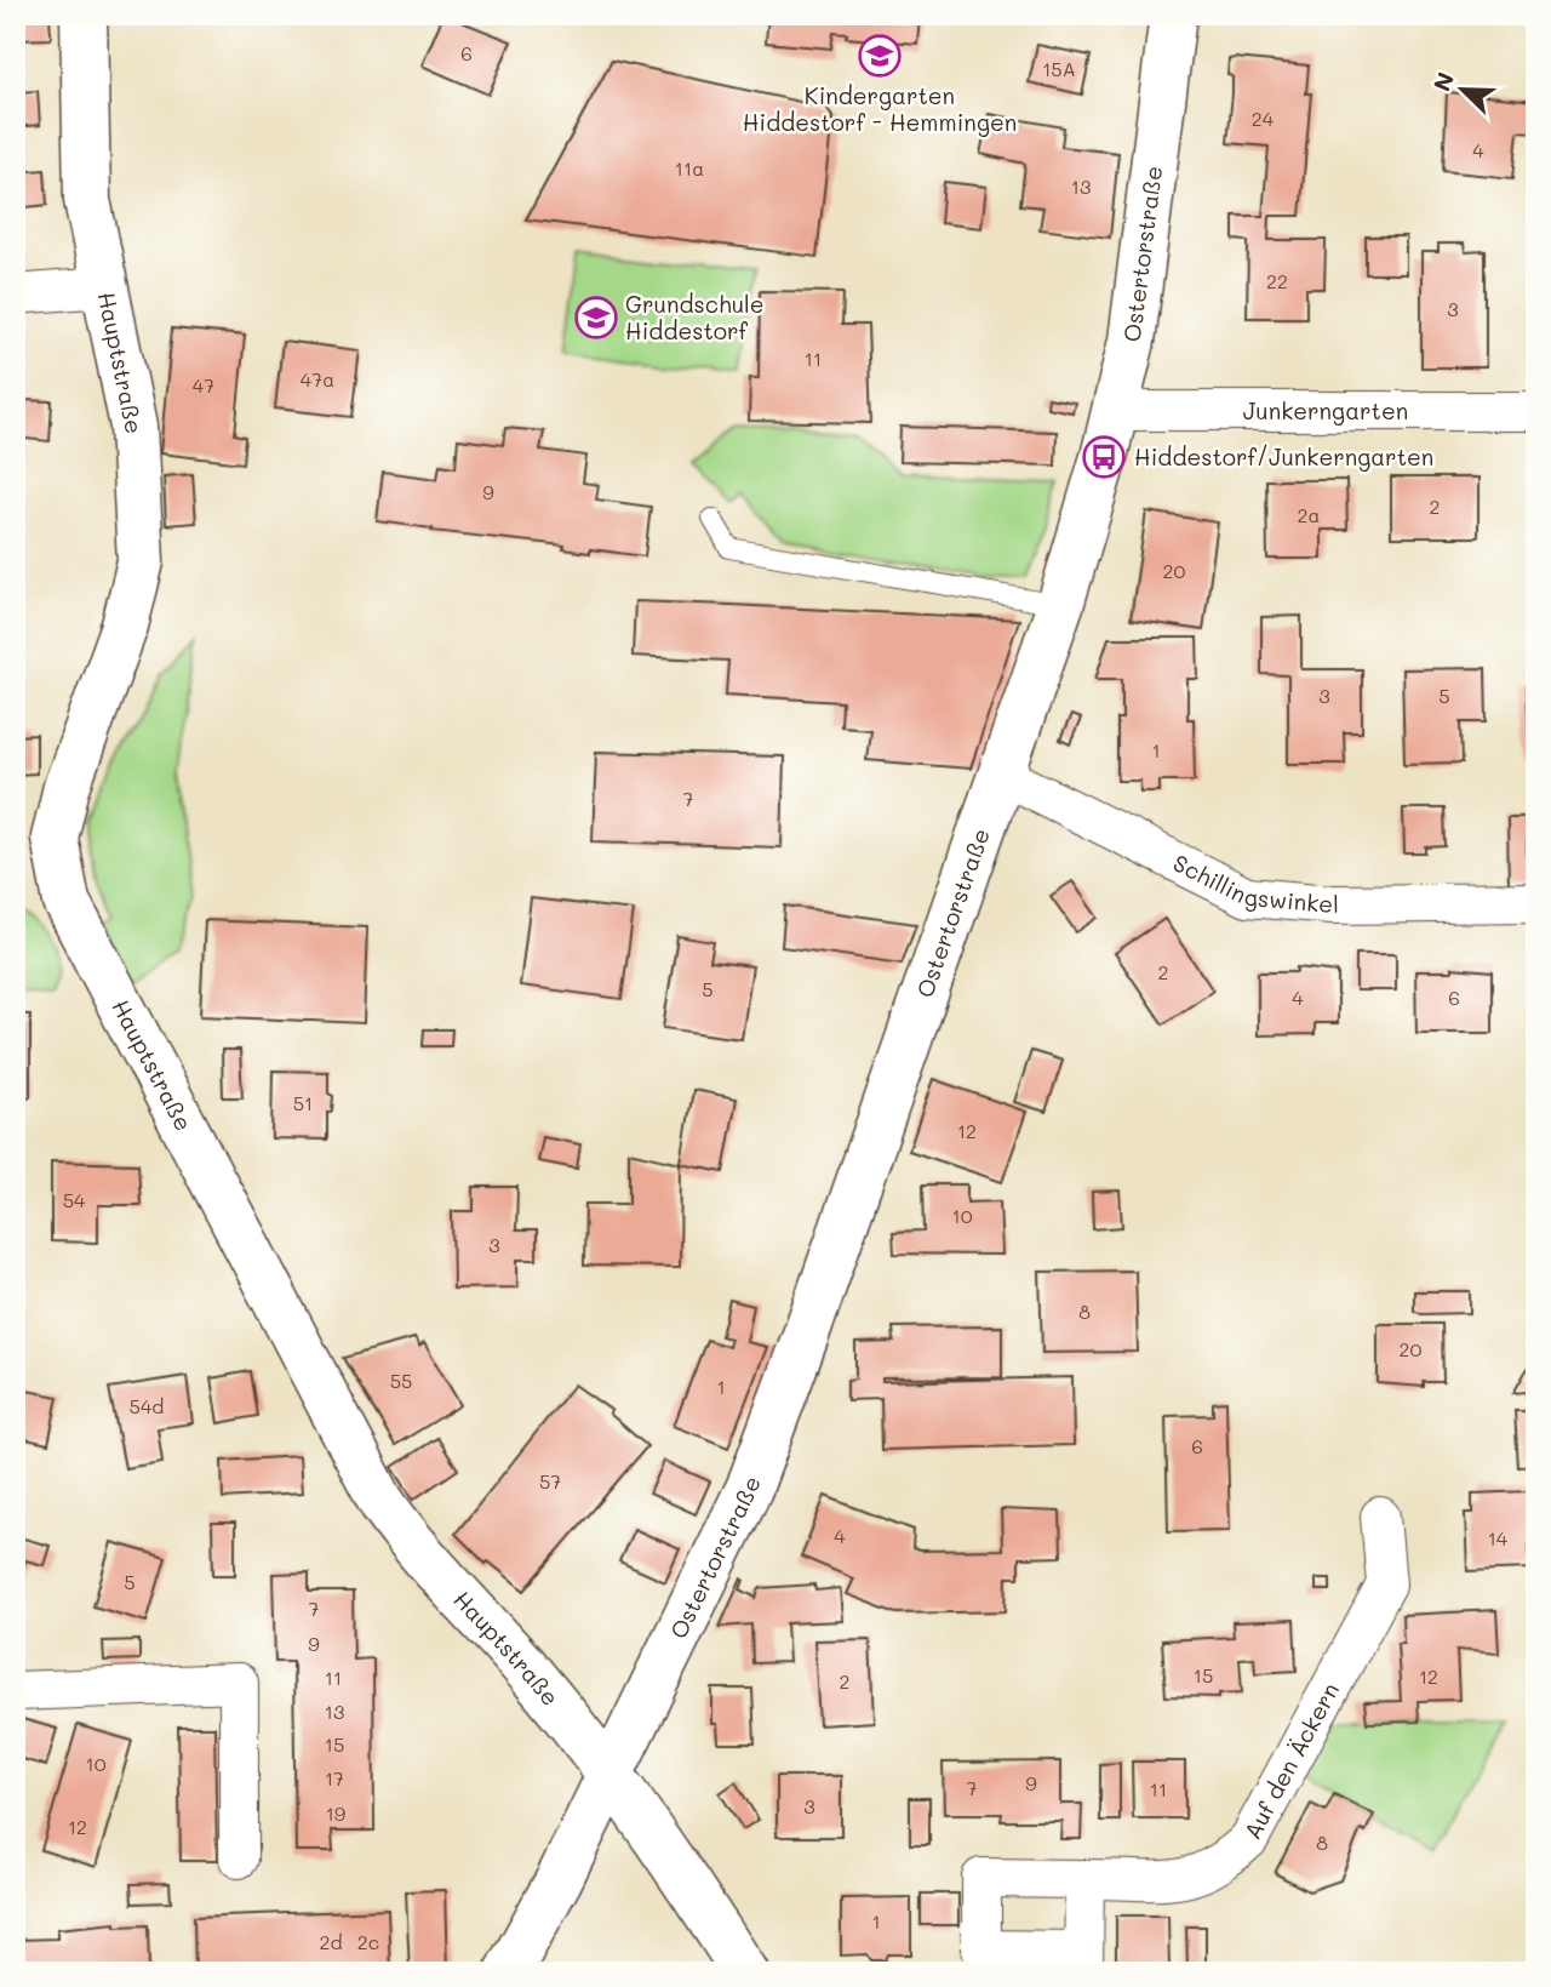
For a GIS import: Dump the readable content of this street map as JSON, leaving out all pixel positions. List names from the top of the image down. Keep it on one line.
{"streets":{"main road":["Ostertorstraße","Hauptstraße"],"street":["Junkerngarten","Schillingswinkel","Auf den Äckern"]},"crossings":[["Ostertorstraße","Hauptstraße"],["Ostertorstraße","Junkerngarten"],["Ostertorstraße","Schillingswinkel"]],"places":{"school or university":["Kindergarten Hiddestorf - Hemmingen","Grundschule Hiddestorf"],"bus stop":["Hiddestorf/Junkerngarten"]},"house_numbers":["6","15A","24","4","11a","13","22","3","11","47a","47","9","2","2a","20","3","5","1","7","2","5","4","6","51","12","54","10","3","8","20","55","1","54d","6","57","4","14","5","7","9","15","12","11","2","13","15","10","17","9","7","11","3","19","12","8","1","2d","2c"],"north":"top left"}
